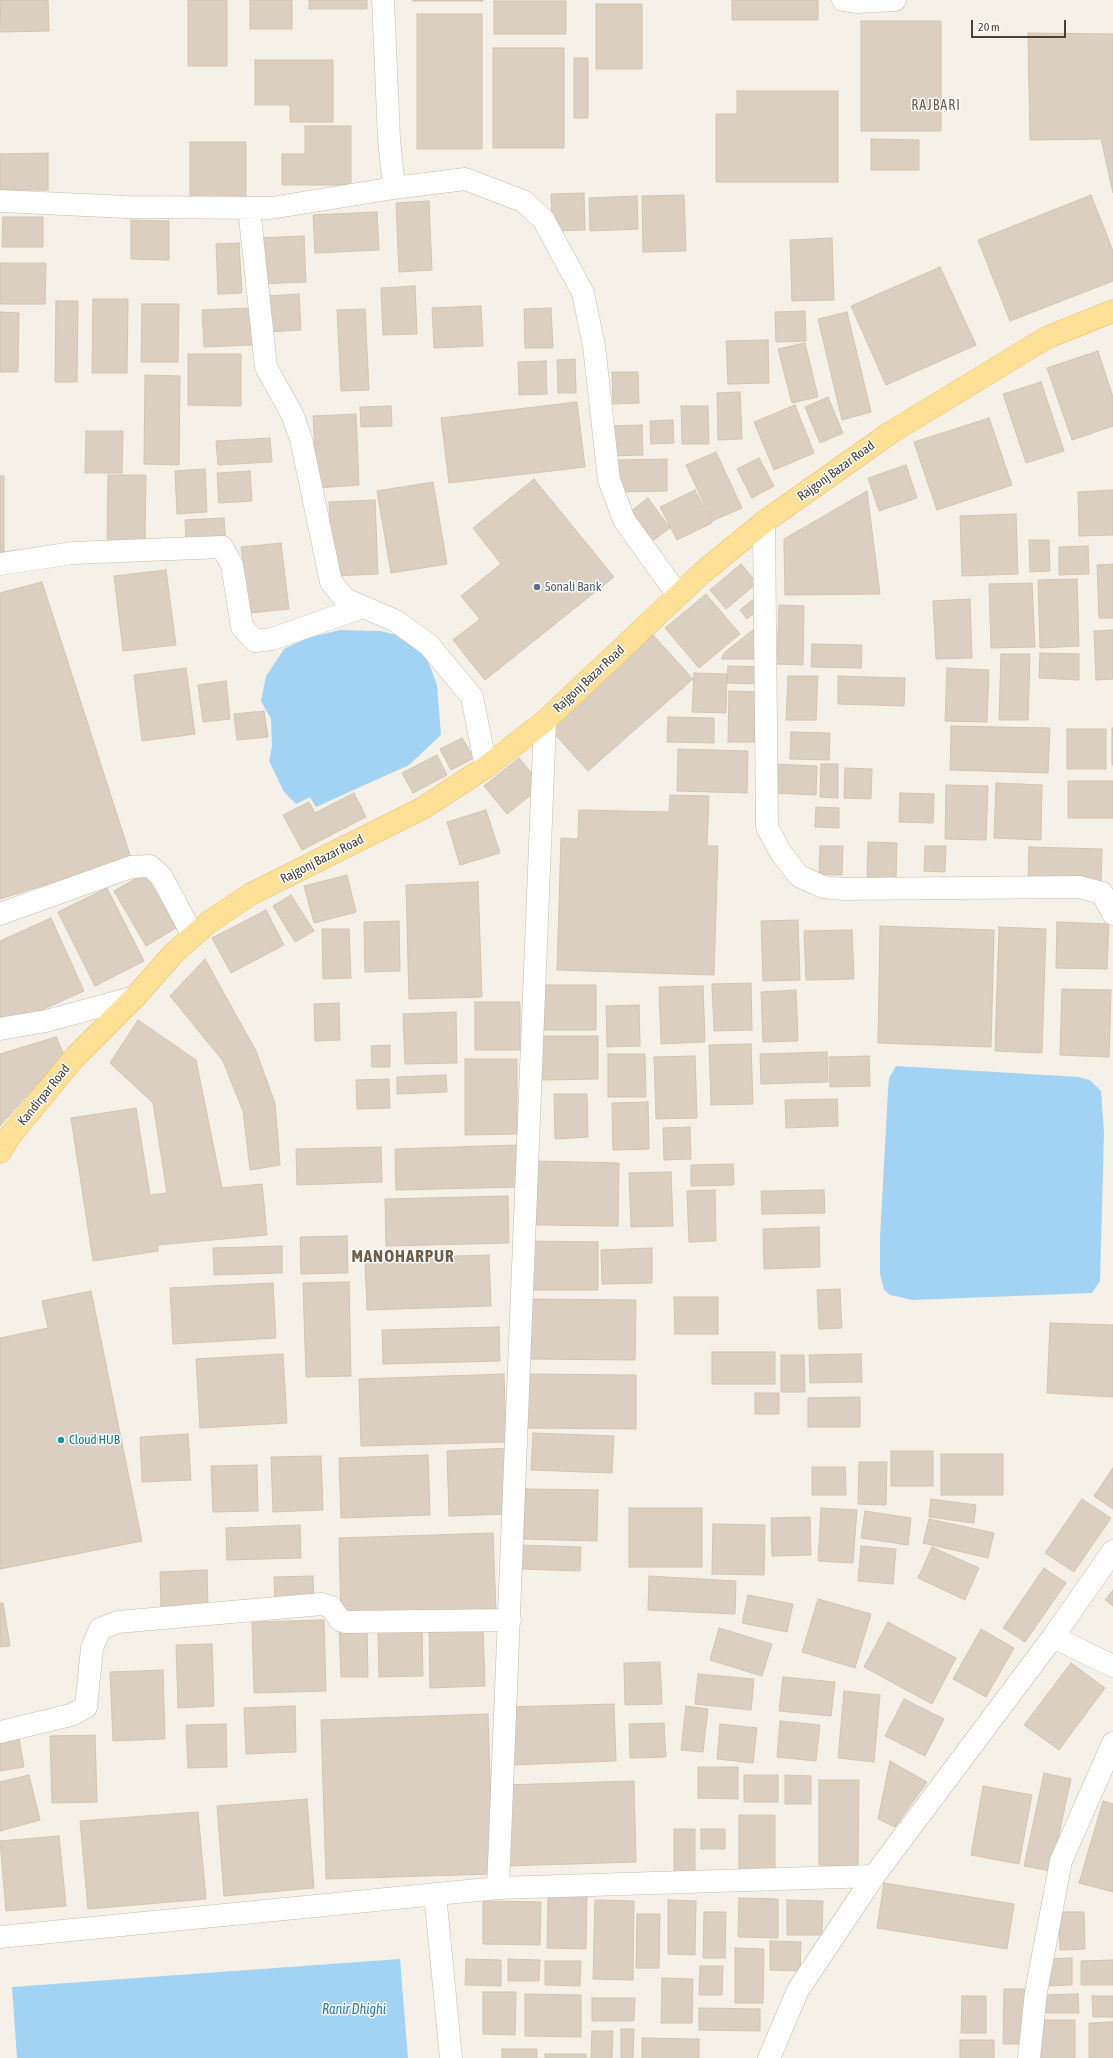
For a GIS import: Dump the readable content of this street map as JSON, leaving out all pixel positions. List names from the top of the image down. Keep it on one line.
{"streets":{"main road":["Rajgonj Bazar Road","Kandirpar Road"]},"crossings":[["Rajgonj Bazar Road","Kandirpar Road"]],"districts":["RAJBARI","MANOHARPUR"],"water":["Ranir Dhighi"],"places":["Sonali Bank","Cloud HUB"],"scale_bar":"20 m"}
